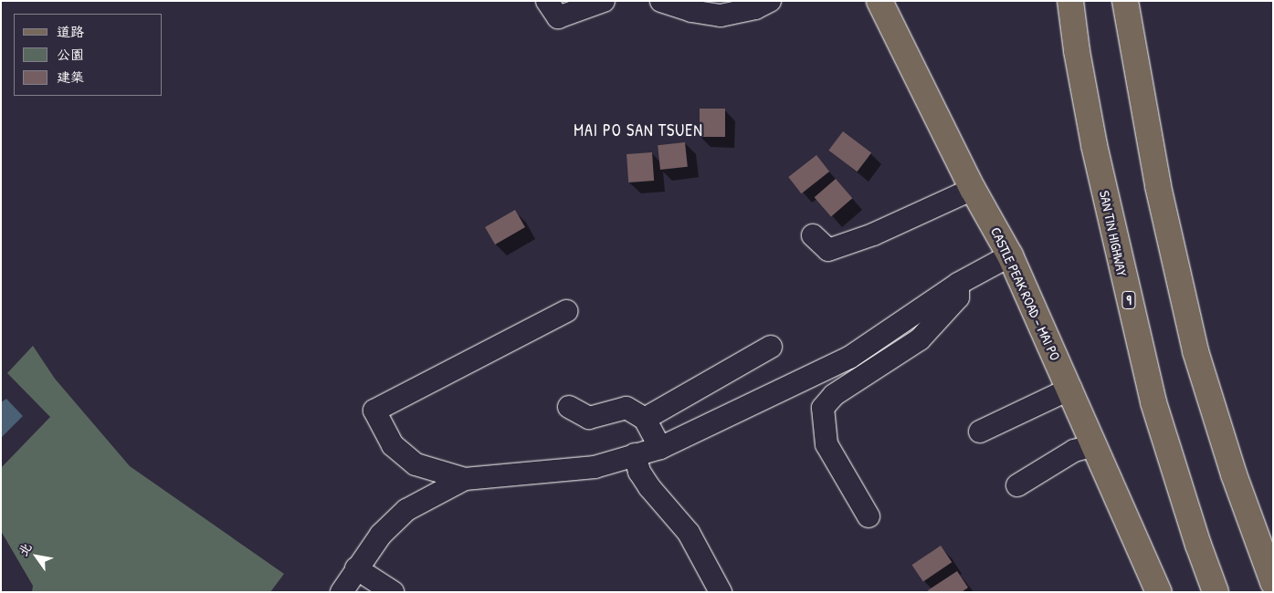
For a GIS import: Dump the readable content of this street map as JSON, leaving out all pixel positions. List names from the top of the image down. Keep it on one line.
{"streets":{"main road":["SAN TIN HIGHWAY","CASTLE PEAK ROAD – MAI PO","9"]},"districts":["MAI PO SAN TSUEN"],"legend":["道路","公園","建築"],"north":"top left"}
